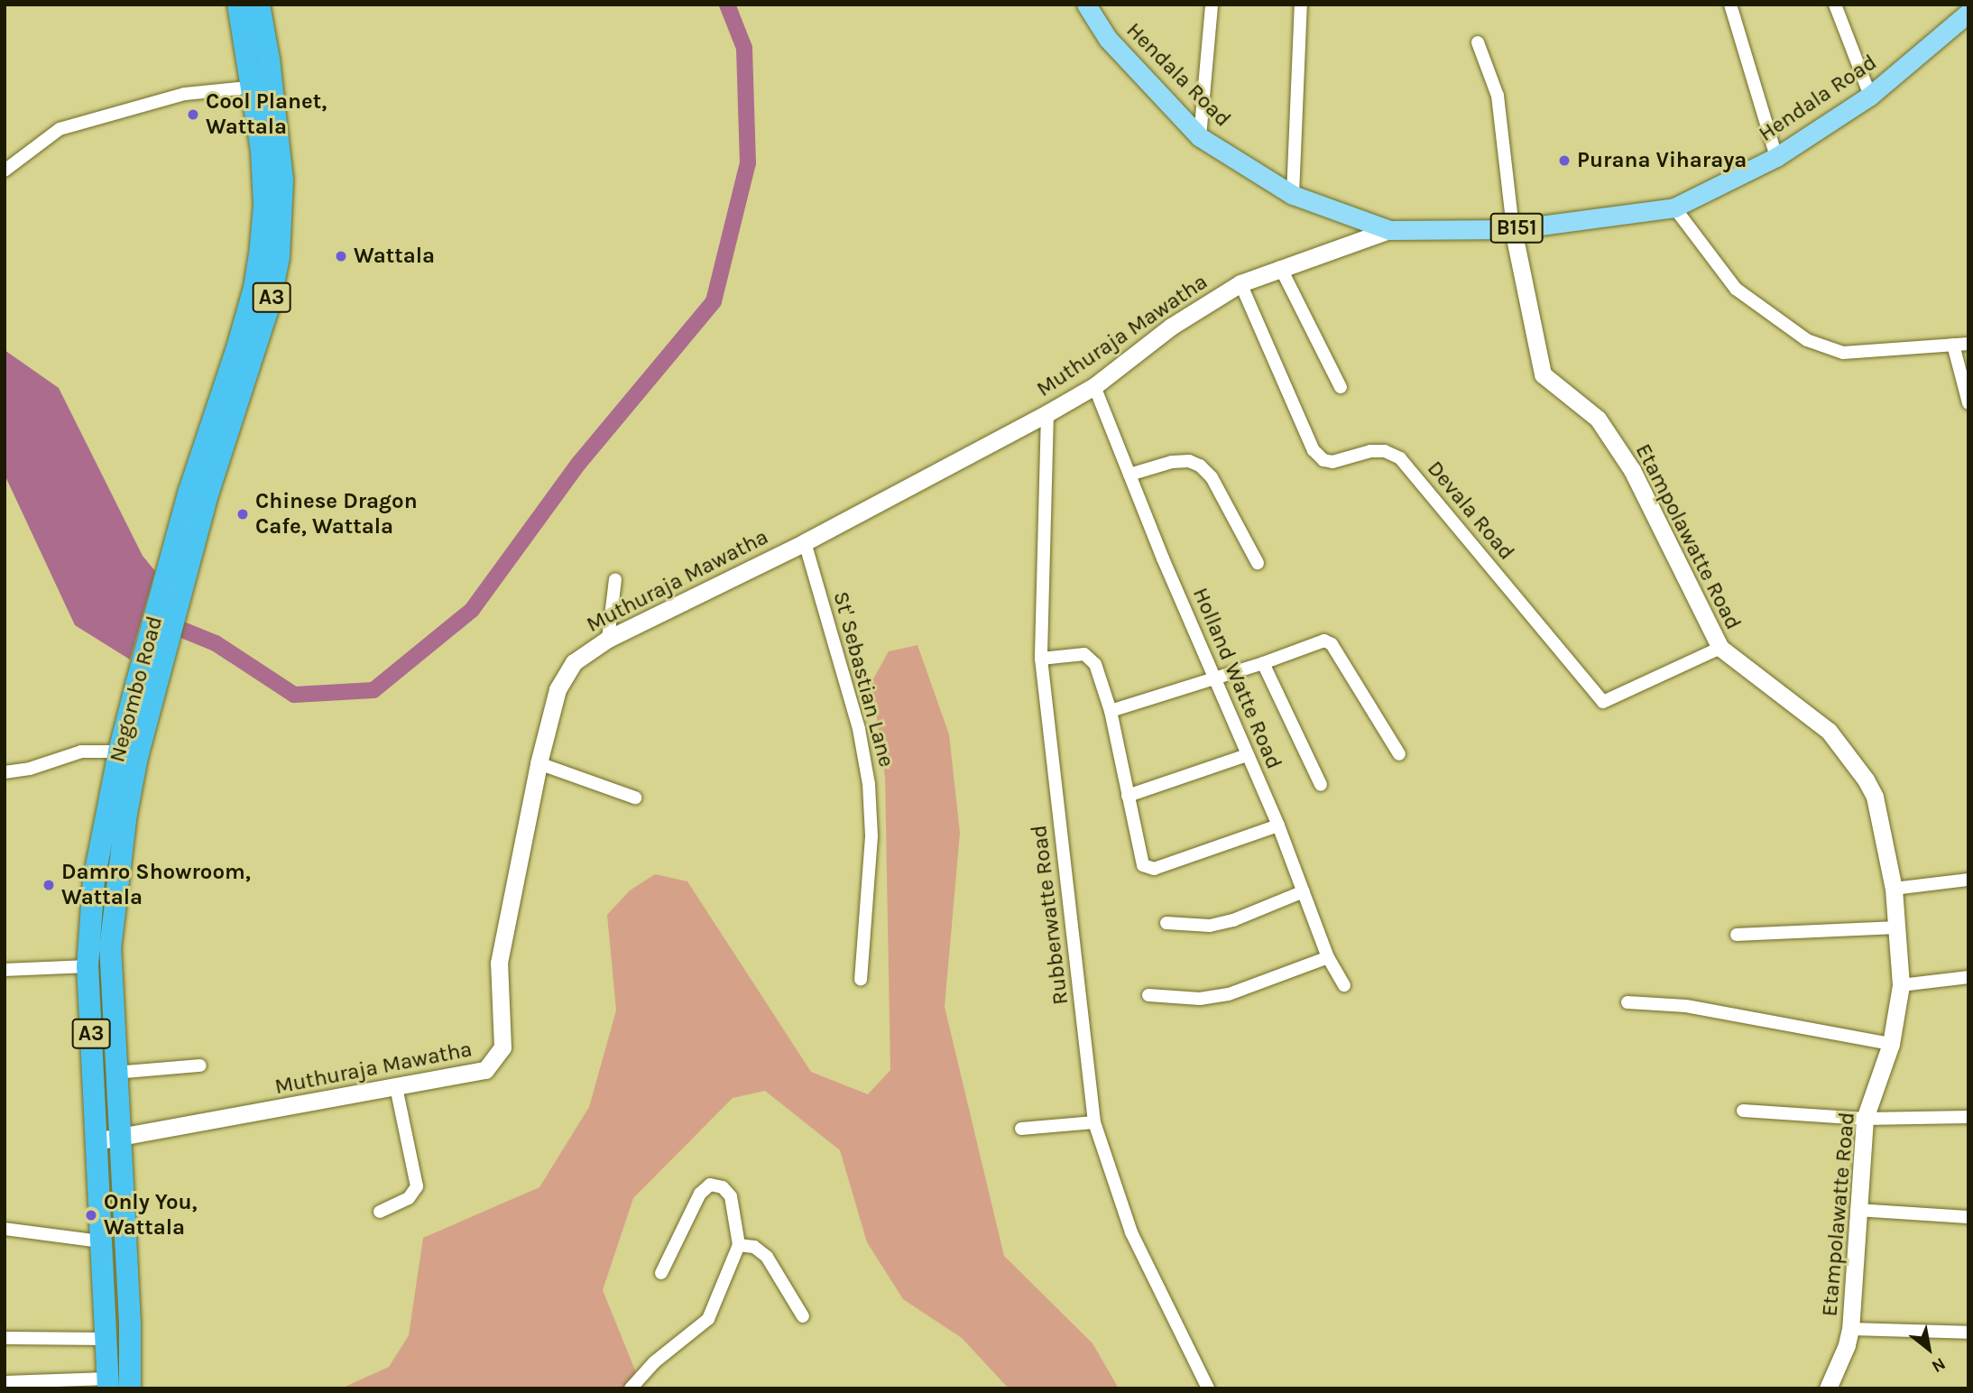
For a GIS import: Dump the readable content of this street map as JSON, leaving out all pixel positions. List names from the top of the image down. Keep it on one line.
{"streets":{"highway":["A3","Negombo Road"],"main road":["Hendala Road","B151"],"street":["Muthuraja Mawatha","Devala Road","Etampolawatte Road","Holland Watte Road","St' Sebastian Lane","Rubberwatte Road"]},"crossings":[["Hendala Road","Muthuraja Mawatha"],["Hendala Road","Etampolawatte Road"],["Muthuraja Mawatha","Devala Road"],["Muthuraja Mawatha","Holland Watte Road"],["Muthuraja Mawatha","St' Sebastian Lane"],["Muthuraja Mawatha","Negombo Road"],["Muthuraja Mawatha","Rubberwatte Road"],["Devala Road","Etampolawatte Road"]],"places":["Cool Planet, Wattala","Purana Viharaya","Wattala","Chinese Dragon Cafe, Wattala","Damro Showroom, Wattala","Only You, Wattala"],"north":"bottom right"}
